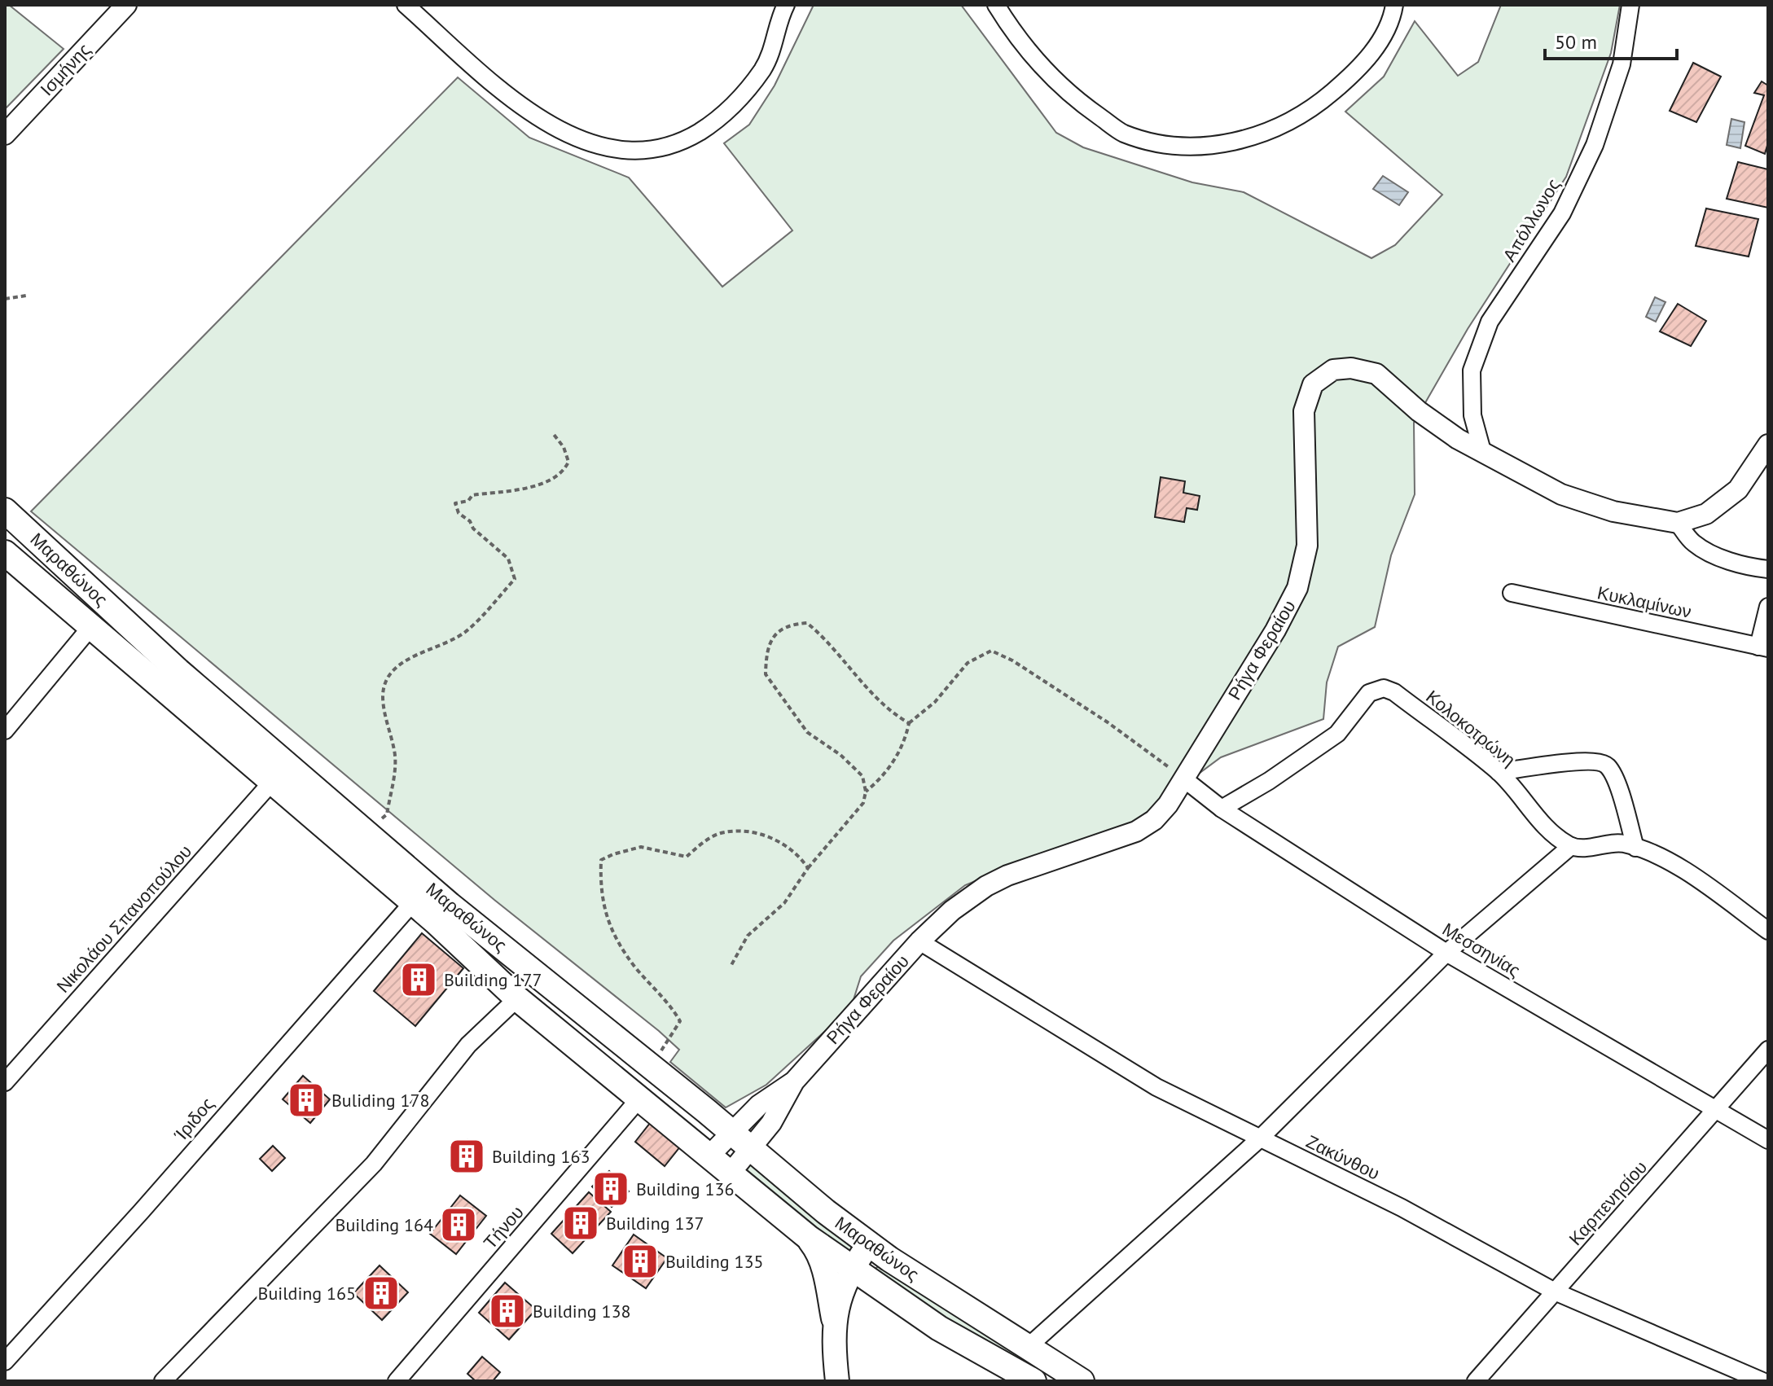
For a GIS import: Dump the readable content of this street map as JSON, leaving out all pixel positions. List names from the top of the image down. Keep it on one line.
{"streets":{"main road":["Μαραθώνος"],"street":["Ισμήνης","Απόλλωνος","Κυκλαμίνων","Ρήγα Φεραίου","Κολοκοτρώνη","Νικολάου Σπανοπούλου","Μεσσηνίας","Ίριδος","Ζακύνθου","Καρπενησίου","Τήνου"]},"crossings":[["Απόλλωνος","Ρήγα Φεραίου"],["Μαραθώνος","Νικολάου Σπανοπούλου"],["Μαραθώνος","Ίριδος"],["Μαραθώνος","Τήνου"],["Ρήγα Φεραίου","Μεσσηνίας"],["Ρήγα Φεραίου","Ζακύνθου"],["Κολοκοτρώνη","Μεσσηνίας"],["Μεσσηνίας","Καρπενησίου"],["Ζακύνθου","Καρπενησίου"]],"places":{"building":["Building 177","Buliding 178","Building 163","Building 136","Building 137","Building 164","Building 135","Building 165","Building 138"]},"scale_bar":"50 m"}
